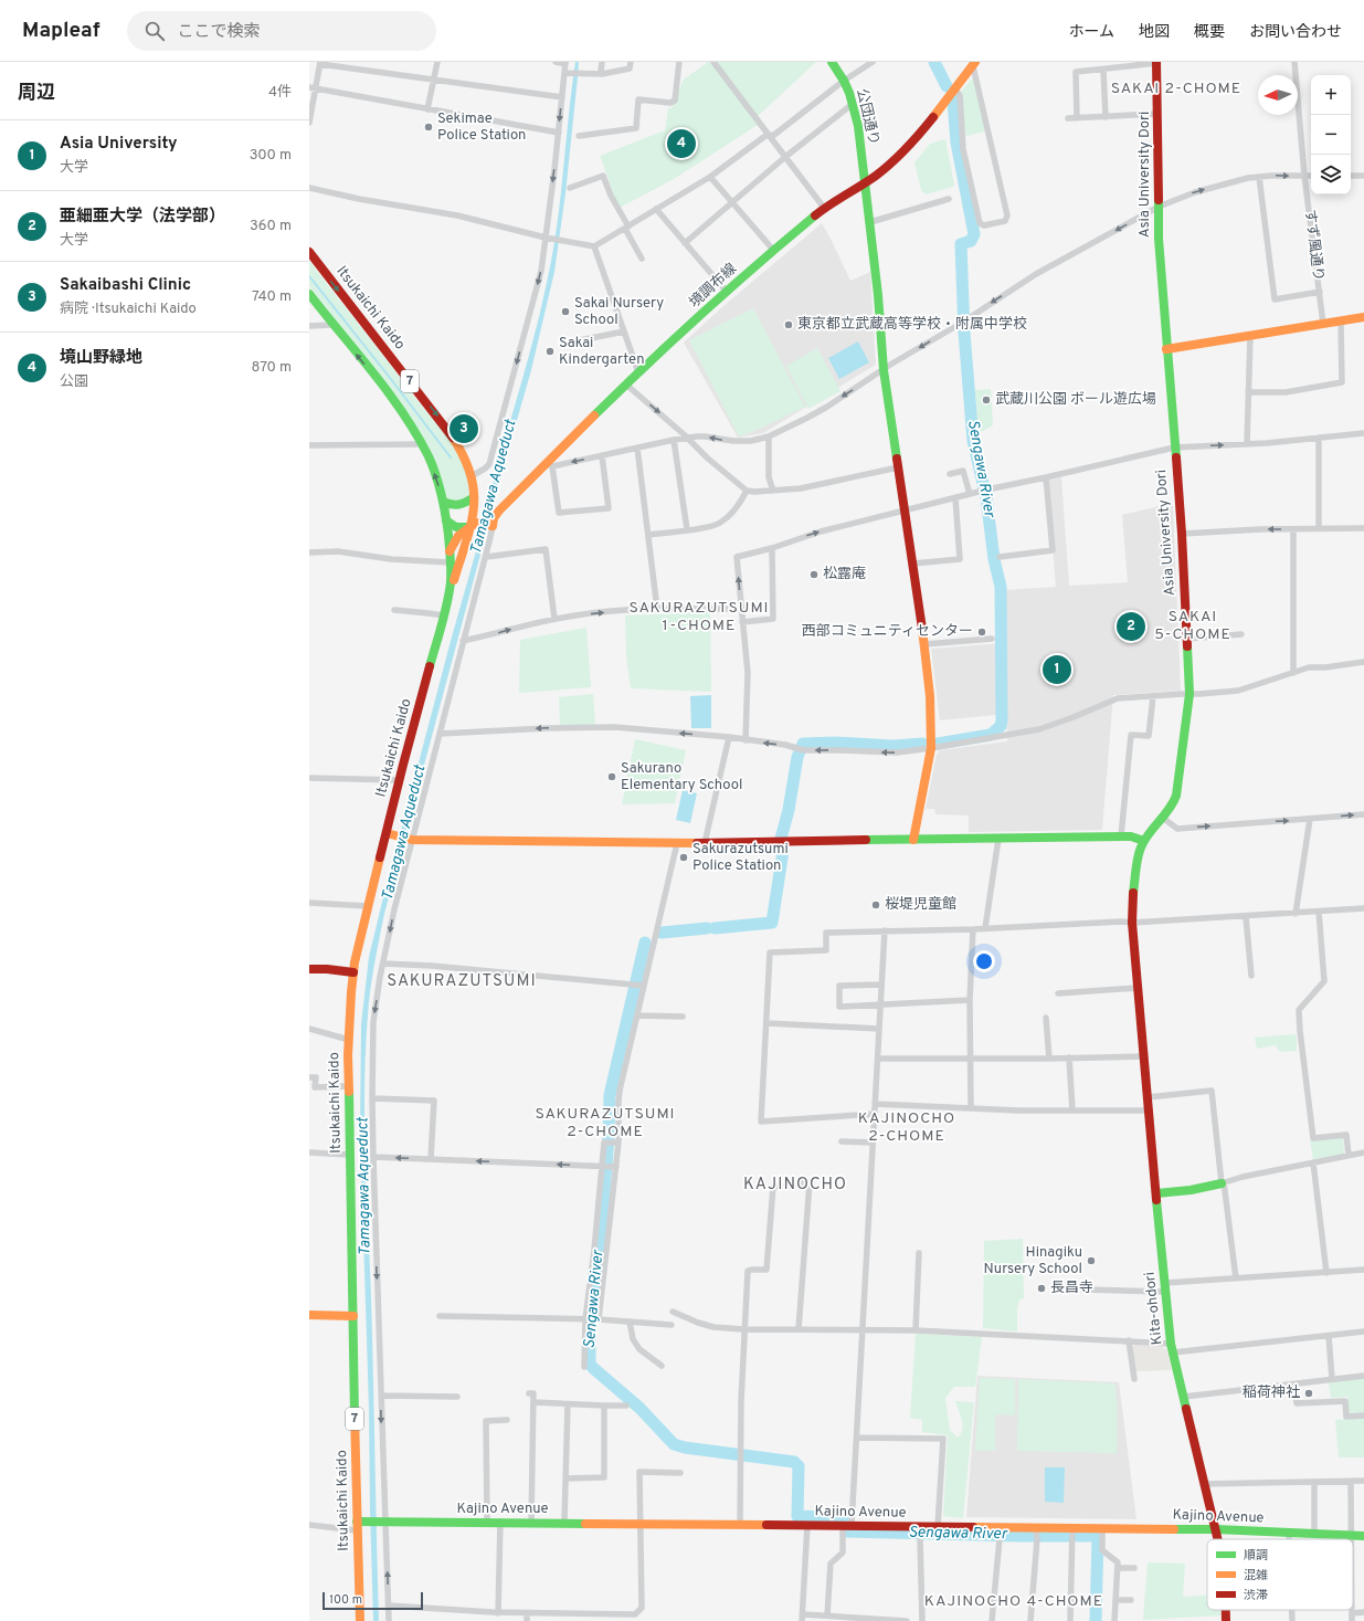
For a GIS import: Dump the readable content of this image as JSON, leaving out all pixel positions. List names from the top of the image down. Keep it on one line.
{"streets":{"street":["公団通り","Asia University Dori","すず風通り","境調布線","Itsukaichi Kaido","7","Kita-ohdori","Kajino Avenue"]},"crossings":[["公団通り","境調布線"],["Asia University Dori","Kita-ohdori"],["Itsukaichi Kaido","Kajino Avenue"],["Kita-ohdori","Kajino Avenue"]],"districts":["SAKAI 2-CHOME","SAKURAZUTSUMI 1-CHOME","SAKAI 5-CHOME","SAKURAZUTSUMI","SAKURAZUTSUMI 2-CHOME","KAJINOCHO 2-CHOME","KAJINOCHO","KAJINOCHO 4-CHOME"],"water":["Sengawa River","Tamagawa Aqueduct"],"places":["Sekimae Police Station","Sakai Nursery School","東京都立武蔵高等学校・附属中学校","Sakai Kindergarten","武蔵川公園 ボール遊広場","松露庵","西部コミュニティセンター","Sakurano Elementary School","Sakurazutsumi Police Station","桜堤児童館","Hinagiku Nursery School","長昌寺","稲荷神社"],"legend":["順調","混雑","渋滞"],"scale_bar":"100 m","north":"left","page":{"header":"Mapleaf","search":"ここで検索","nav":["ホーム","地図","概要","お問い合わせ"],"heading":["周辺","4件"],"map_buttons":["+","−"],"list":[{"mark":"1","name":"Asia University","note":"大学","value":"300 m"},{"mark":"2","name":"亜細亜大学（法学部）","note":"大学","value":"360 m"},{"mark":"3","name":"Sakaibashi Clinic","note":"病院 · Itsukaichi Kaido","value":"740 m"},{"mark":"4","name":"境山野緑地","note":"公園","value":"870 m"}],"pins":["4","3","2","1"],"scale":"100 m"}}
